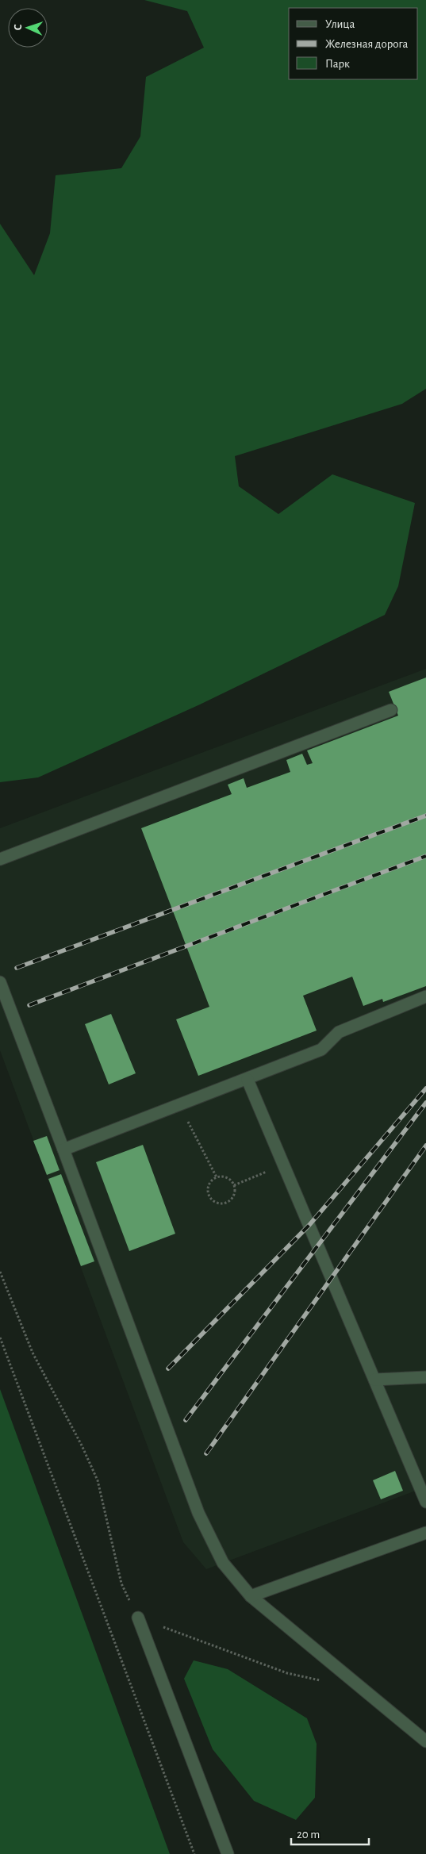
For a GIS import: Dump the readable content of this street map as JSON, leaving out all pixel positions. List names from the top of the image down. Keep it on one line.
{"legend":["Улица","Железная дорога","Парк"],"scale_bar":"20 m","north":"left"}
